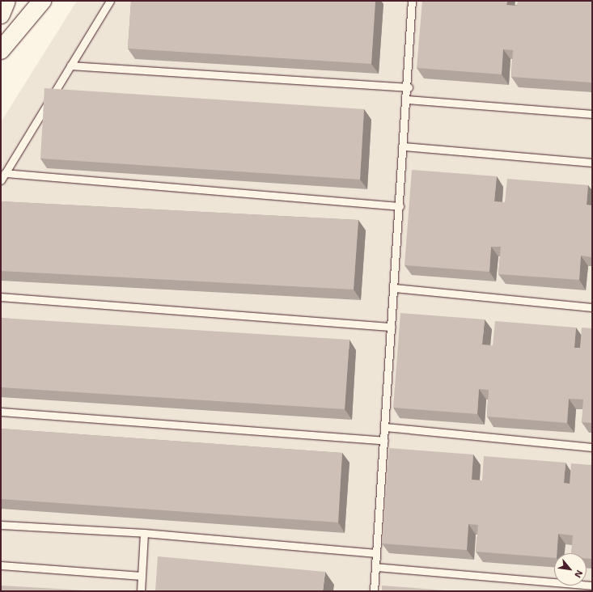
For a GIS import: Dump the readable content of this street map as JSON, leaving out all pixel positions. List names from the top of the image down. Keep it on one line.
{"north":"bottom right"}
